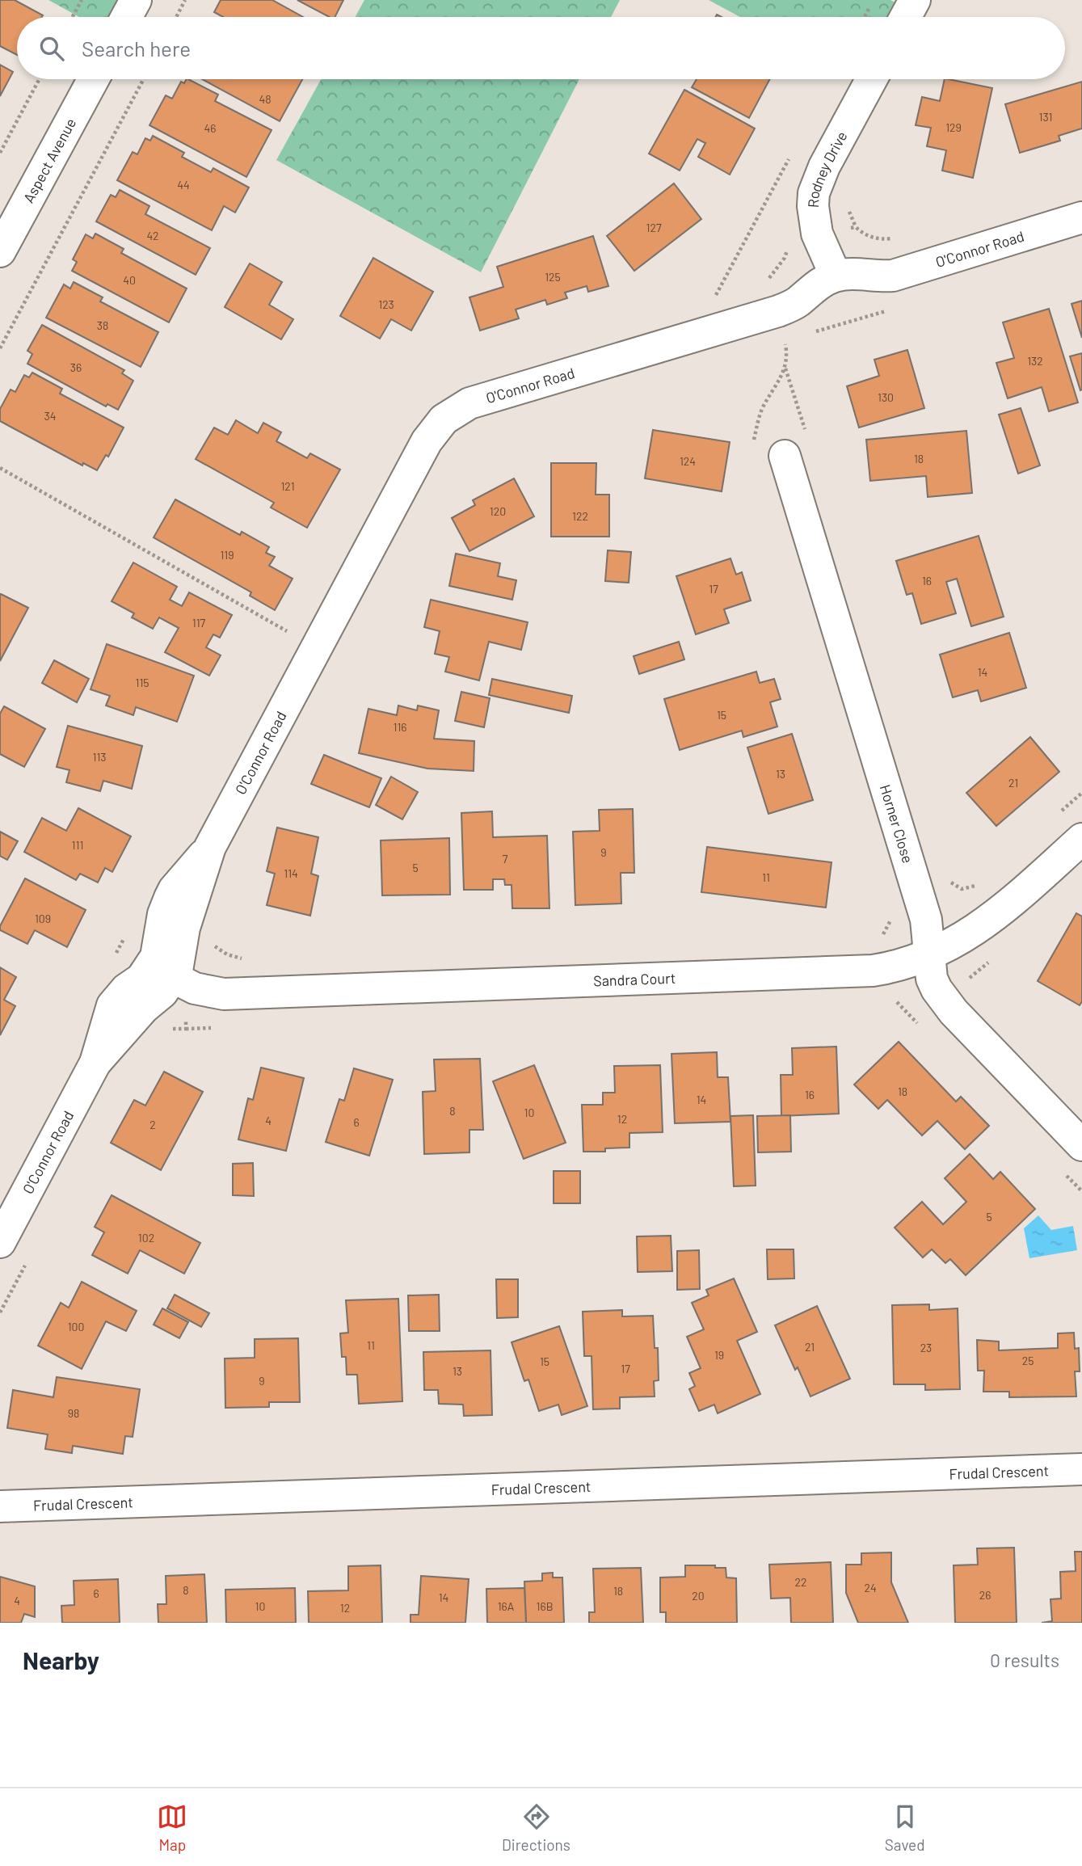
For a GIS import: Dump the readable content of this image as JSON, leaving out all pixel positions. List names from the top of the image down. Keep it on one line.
{"streets":{"street":["Aspect Avenue","Rodney Drive","O'Connor Road","Horner Close","Sandra Court","Frudal Crescent"]},"crossings":[["Rodney Drive","O'Connor Road"],["O'Connor Road","Sandra Court"],["Horner Close","Sandra Court"]],"house_numbers":["48","131","129","46","44","127","42","125","40","123","38","132","36","130","34","18","124","121","120","122","119","16","17","117","14","115","15","116","113","13","21","111","9","7","5","114","11","109","18","16","14","8","10","12","4","6","2","5","102","100","11","21","23","19","25","15","17","13","9","98","22","24","8","18","6","26","20","14","4","10","16A","16B","12"],"page":{"search":"Search here","heading":["Nearby","0 results"],"nav":["Map","Directions","Saved"]}}
